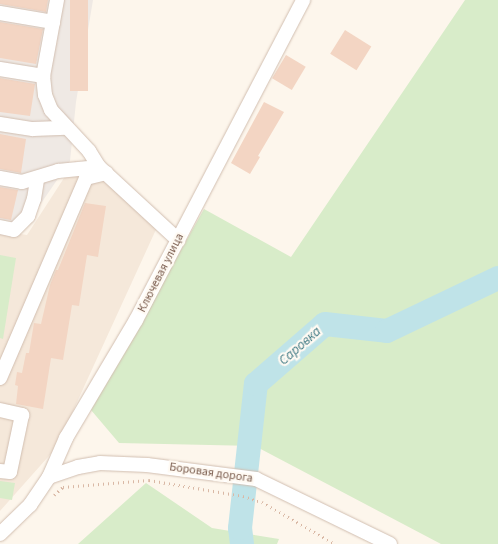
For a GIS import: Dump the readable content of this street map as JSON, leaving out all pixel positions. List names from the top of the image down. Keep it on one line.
{"streets":{"street":["Ключевая улица","Боровая дорога"]},"crossings":[["Ключевая улица","Боровая дорога"]],"water":["Саровка"]}
